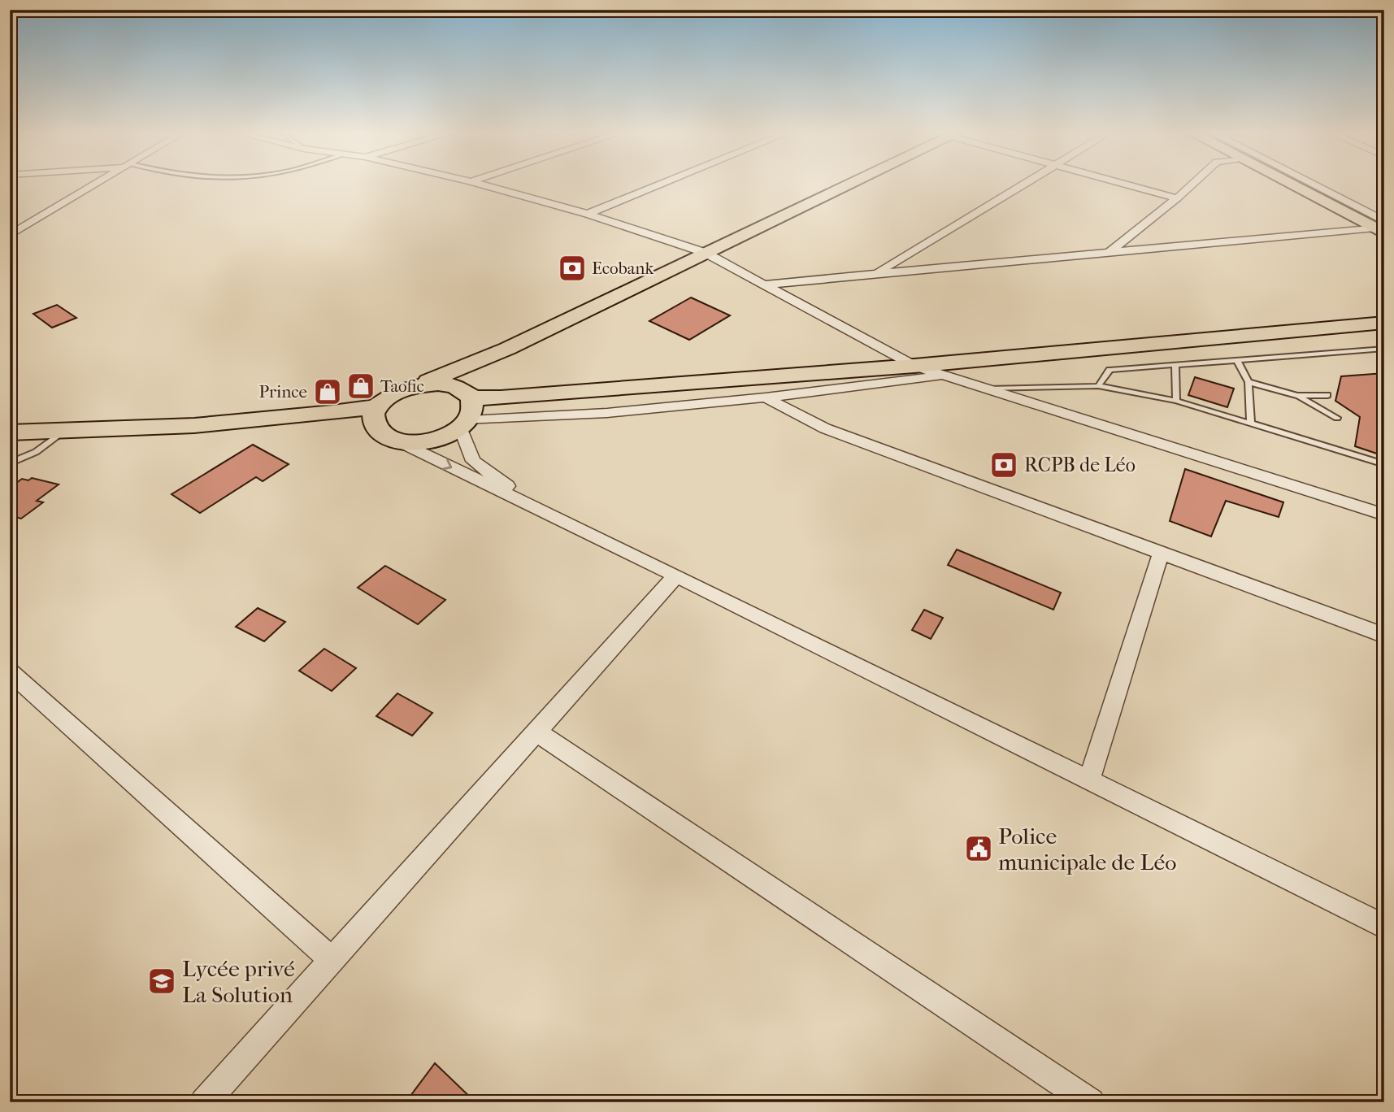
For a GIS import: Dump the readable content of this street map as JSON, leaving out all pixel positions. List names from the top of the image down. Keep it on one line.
{"places":{"bank":["Ecobank","RCPB de Léo"],"shop":["Taofic","Prince"],"public building":["Police municipale de Léo"],"school or university":["Lycée privé La Solution"]}}
